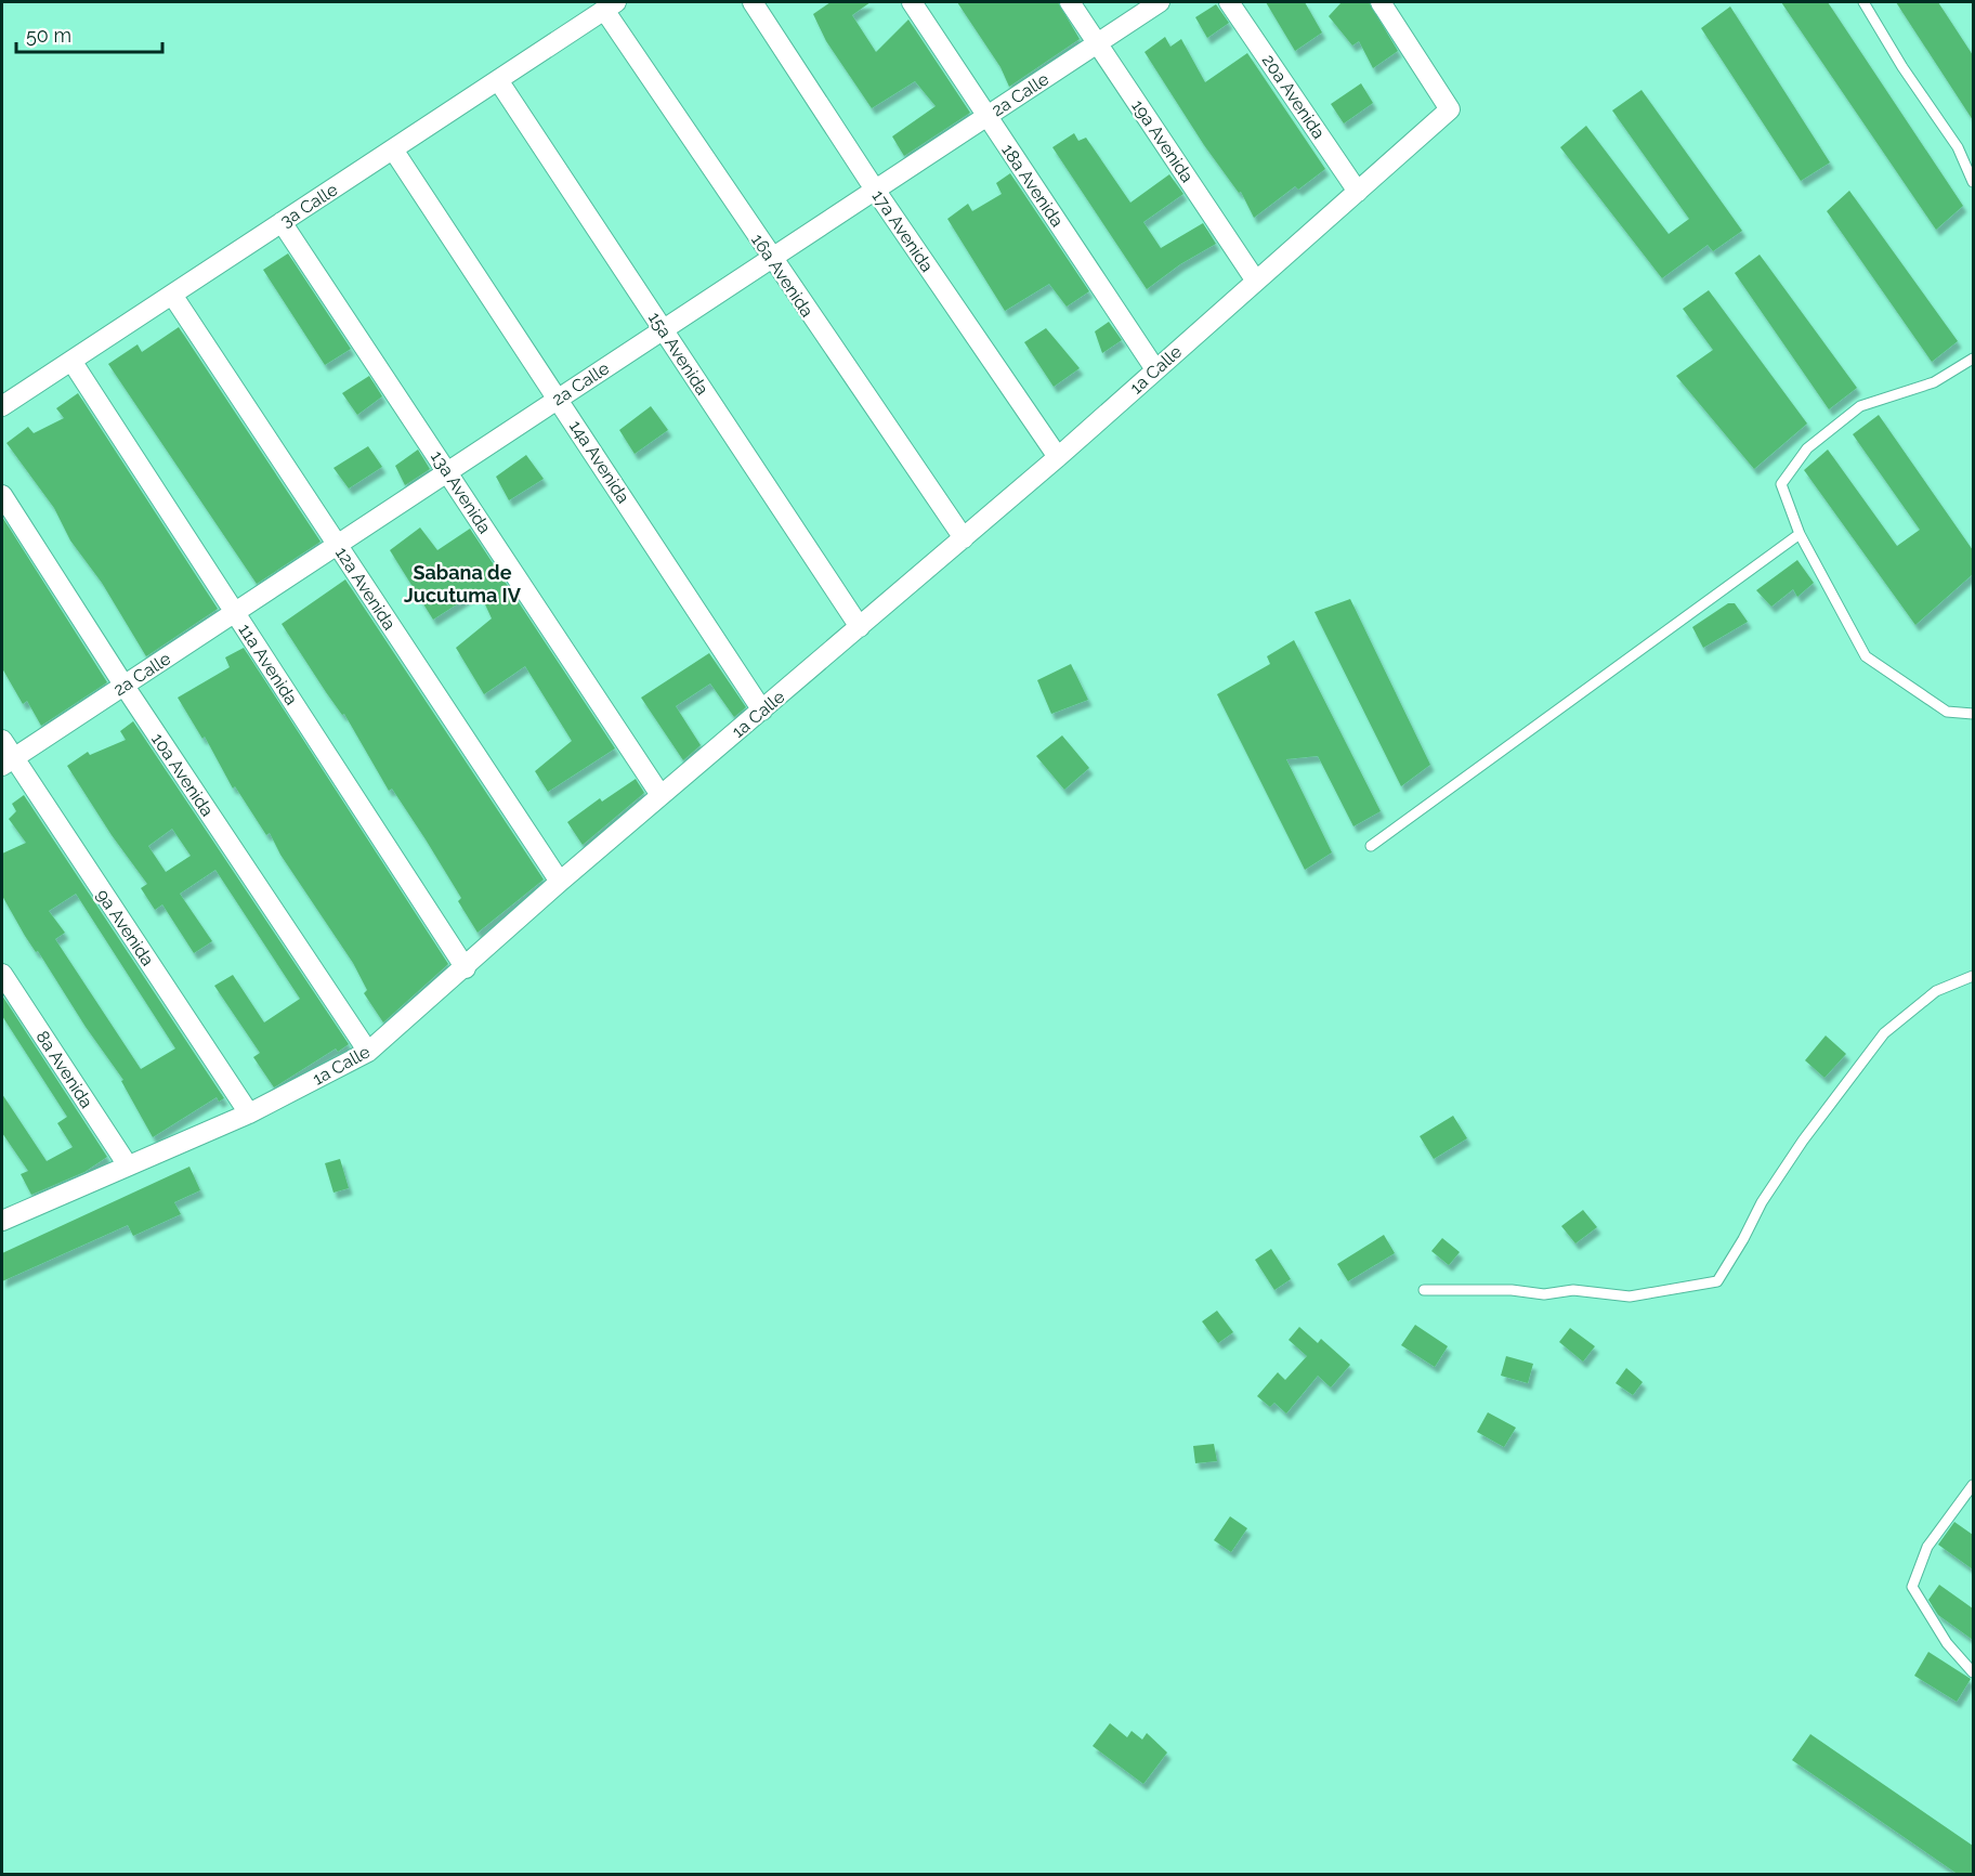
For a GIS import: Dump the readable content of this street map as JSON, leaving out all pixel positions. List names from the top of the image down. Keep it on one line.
{"streets":{"street":["2a Calle","20a Avenida","19a Avenida","18a Avenida","3a Calle","17a Avenida","16a Avenida","15a Avenida","1a Calle","14a Avenida","13a Avenida","12a Avenida","11a Avenida","10a Avenida","9a Avenida","8a Avenida"]},"crossings":[["2a Calle","19a Avenida"],["2a Calle","18a Avenida"],["2a Calle","17a Avenida"],["2a Calle","16a Avenida"],["2a Calle","15a Avenida"],["2a Calle","14a Avenida"],["2a Calle","13a Avenida"],["2a Calle","12a Avenida"],["2a Calle","11a Avenida"],["2a Calle","10a Avenida"],["2a Calle","9a Avenida"],["20a Avenida","1a Calle"],["19a Avenida","1a Calle"],["18a Avenida","1a Calle"],["3a Calle","16a Avenida"],["3a Calle","15a Avenida"],["3a Calle","14a Avenida"],["3a Calle","13a Avenida"],["3a Calle","12a Avenida"],["3a Calle","11a Avenida"],["17a Avenida","1a Calle"],["16a Avenida","1a Calle"],["15a Avenida","1a Calle"],["1a Calle","14a Avenida"],["1a Calle","13a Avenida"],["1a Calle","12a Avenida"],["1a Calle","11a Avenida"],["1a Calle","10a Avenida"],["1a Calle","9a Avenida"],["1a Calle","8a Avenida"]],"districts":["Sabana de Jucutuma IV"],"scale_bar":"50 m"}
